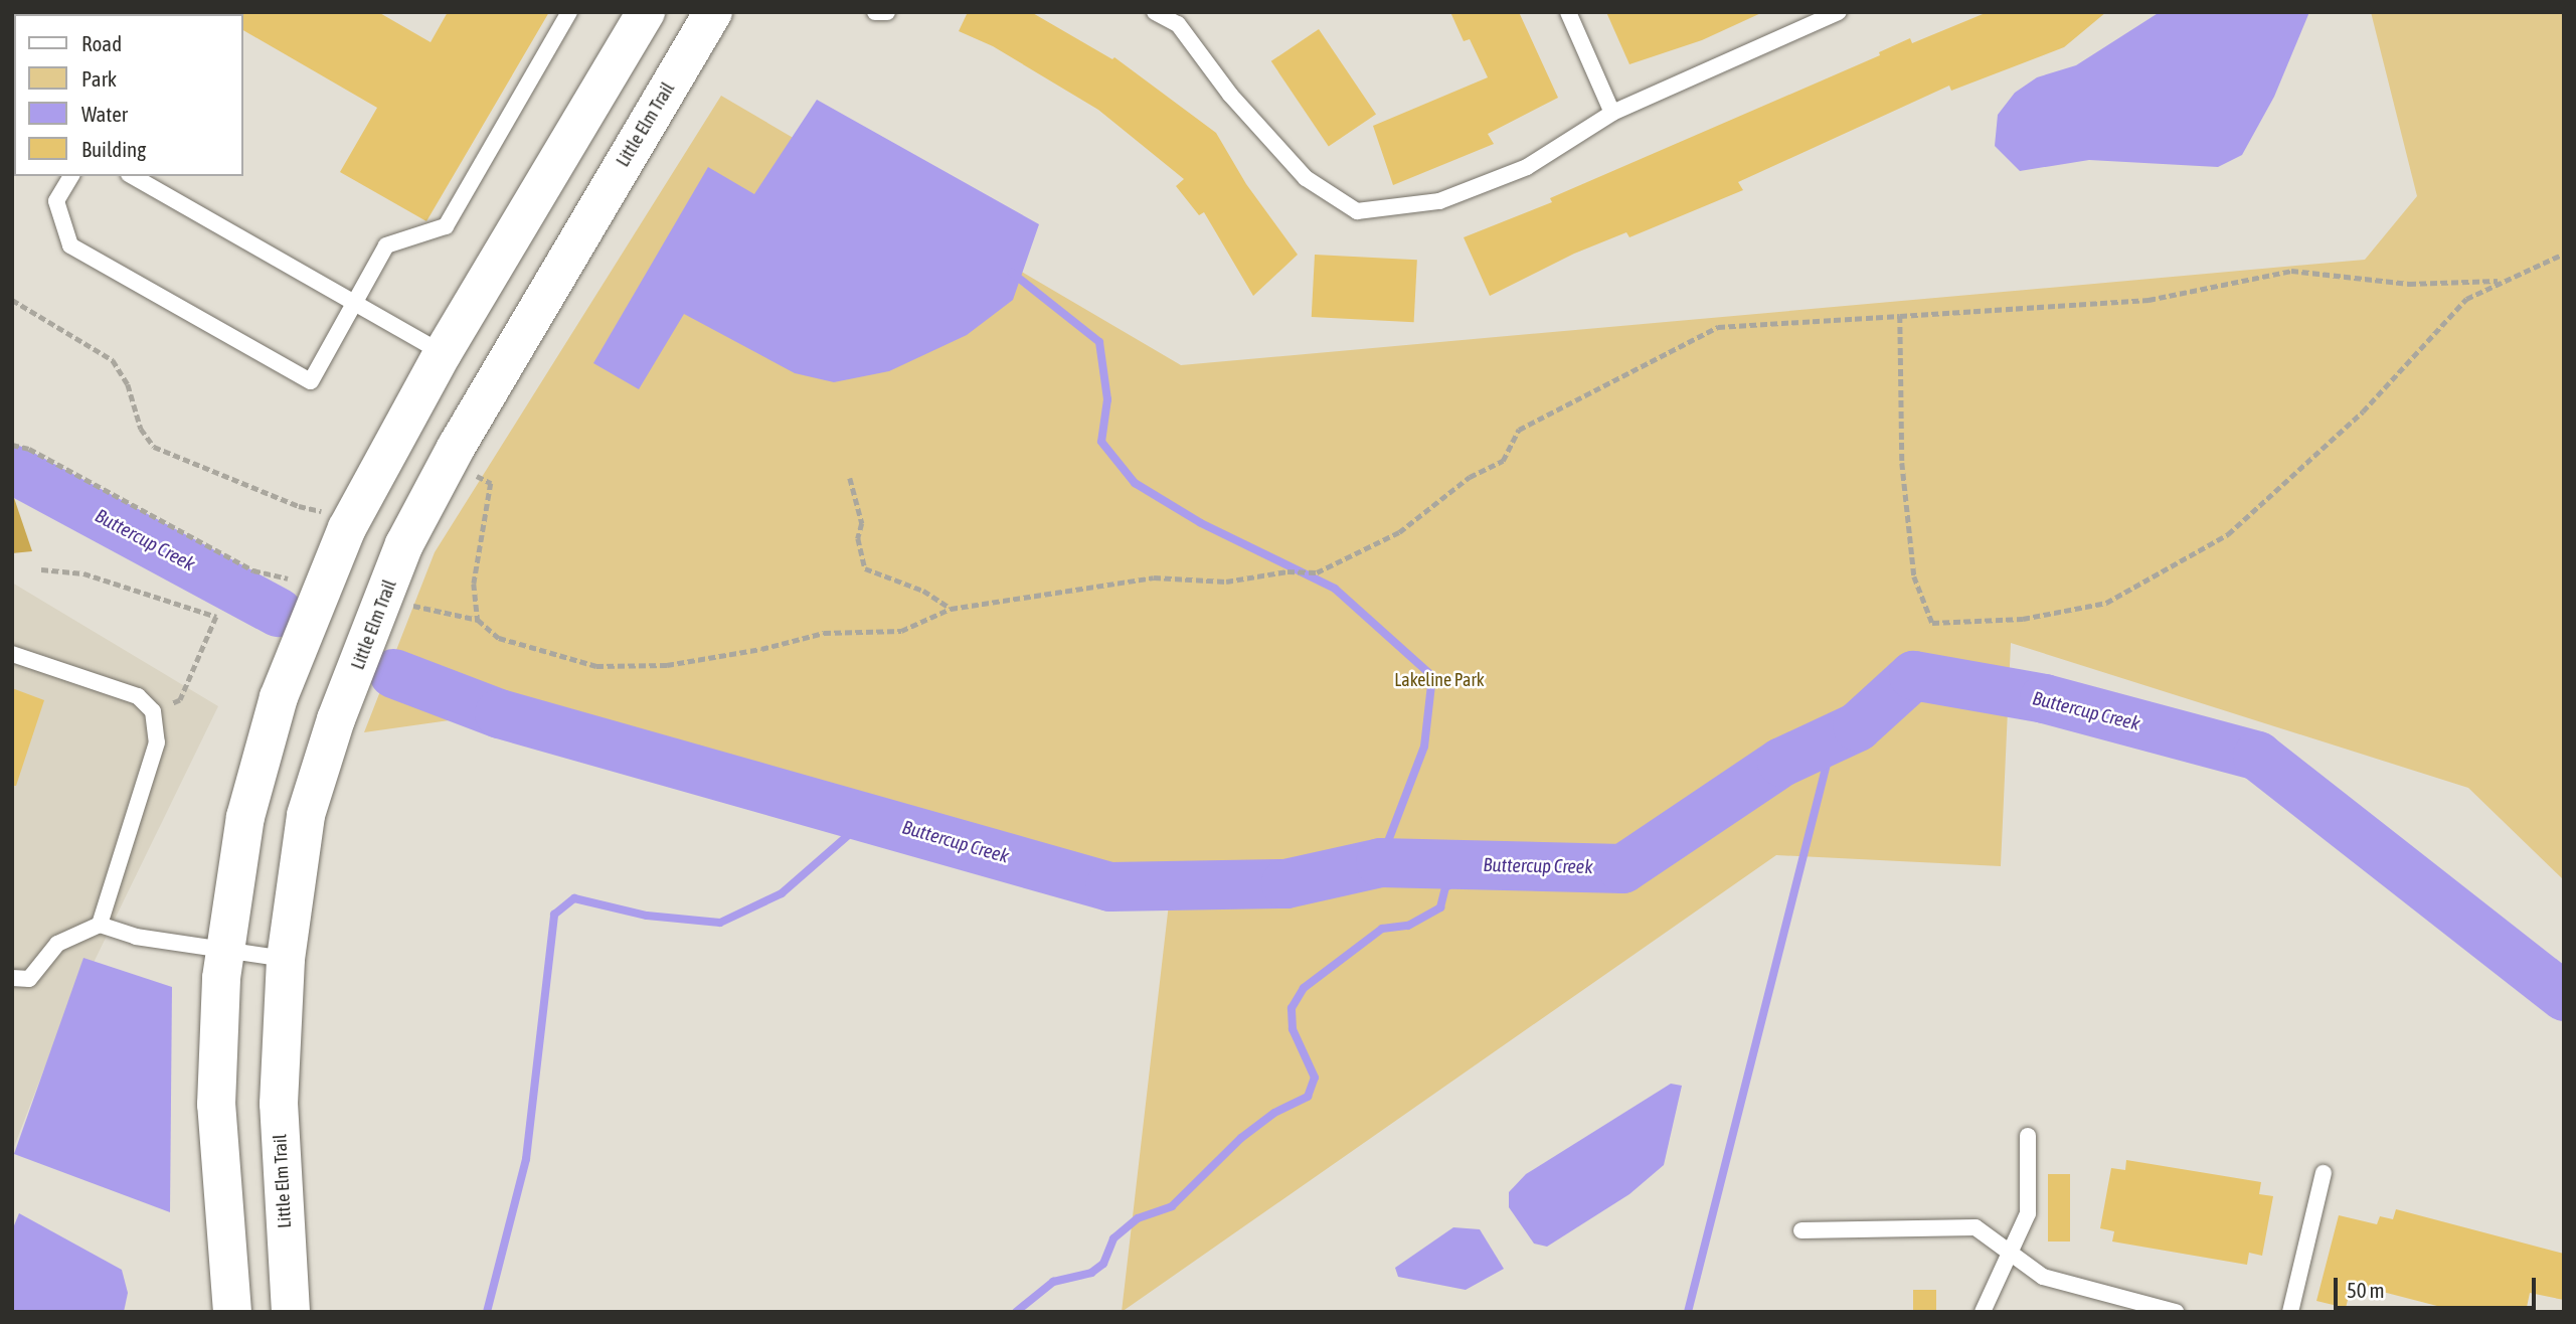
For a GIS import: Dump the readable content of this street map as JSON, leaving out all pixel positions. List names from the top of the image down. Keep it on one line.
{"streets":{"street":["Little Elm Trail"]},"water":["Buttercup Creek"],"parks":["Lakeline Park"],"legend":["Road","Park","Water","Building"],"scale_bar":"50 m"}
